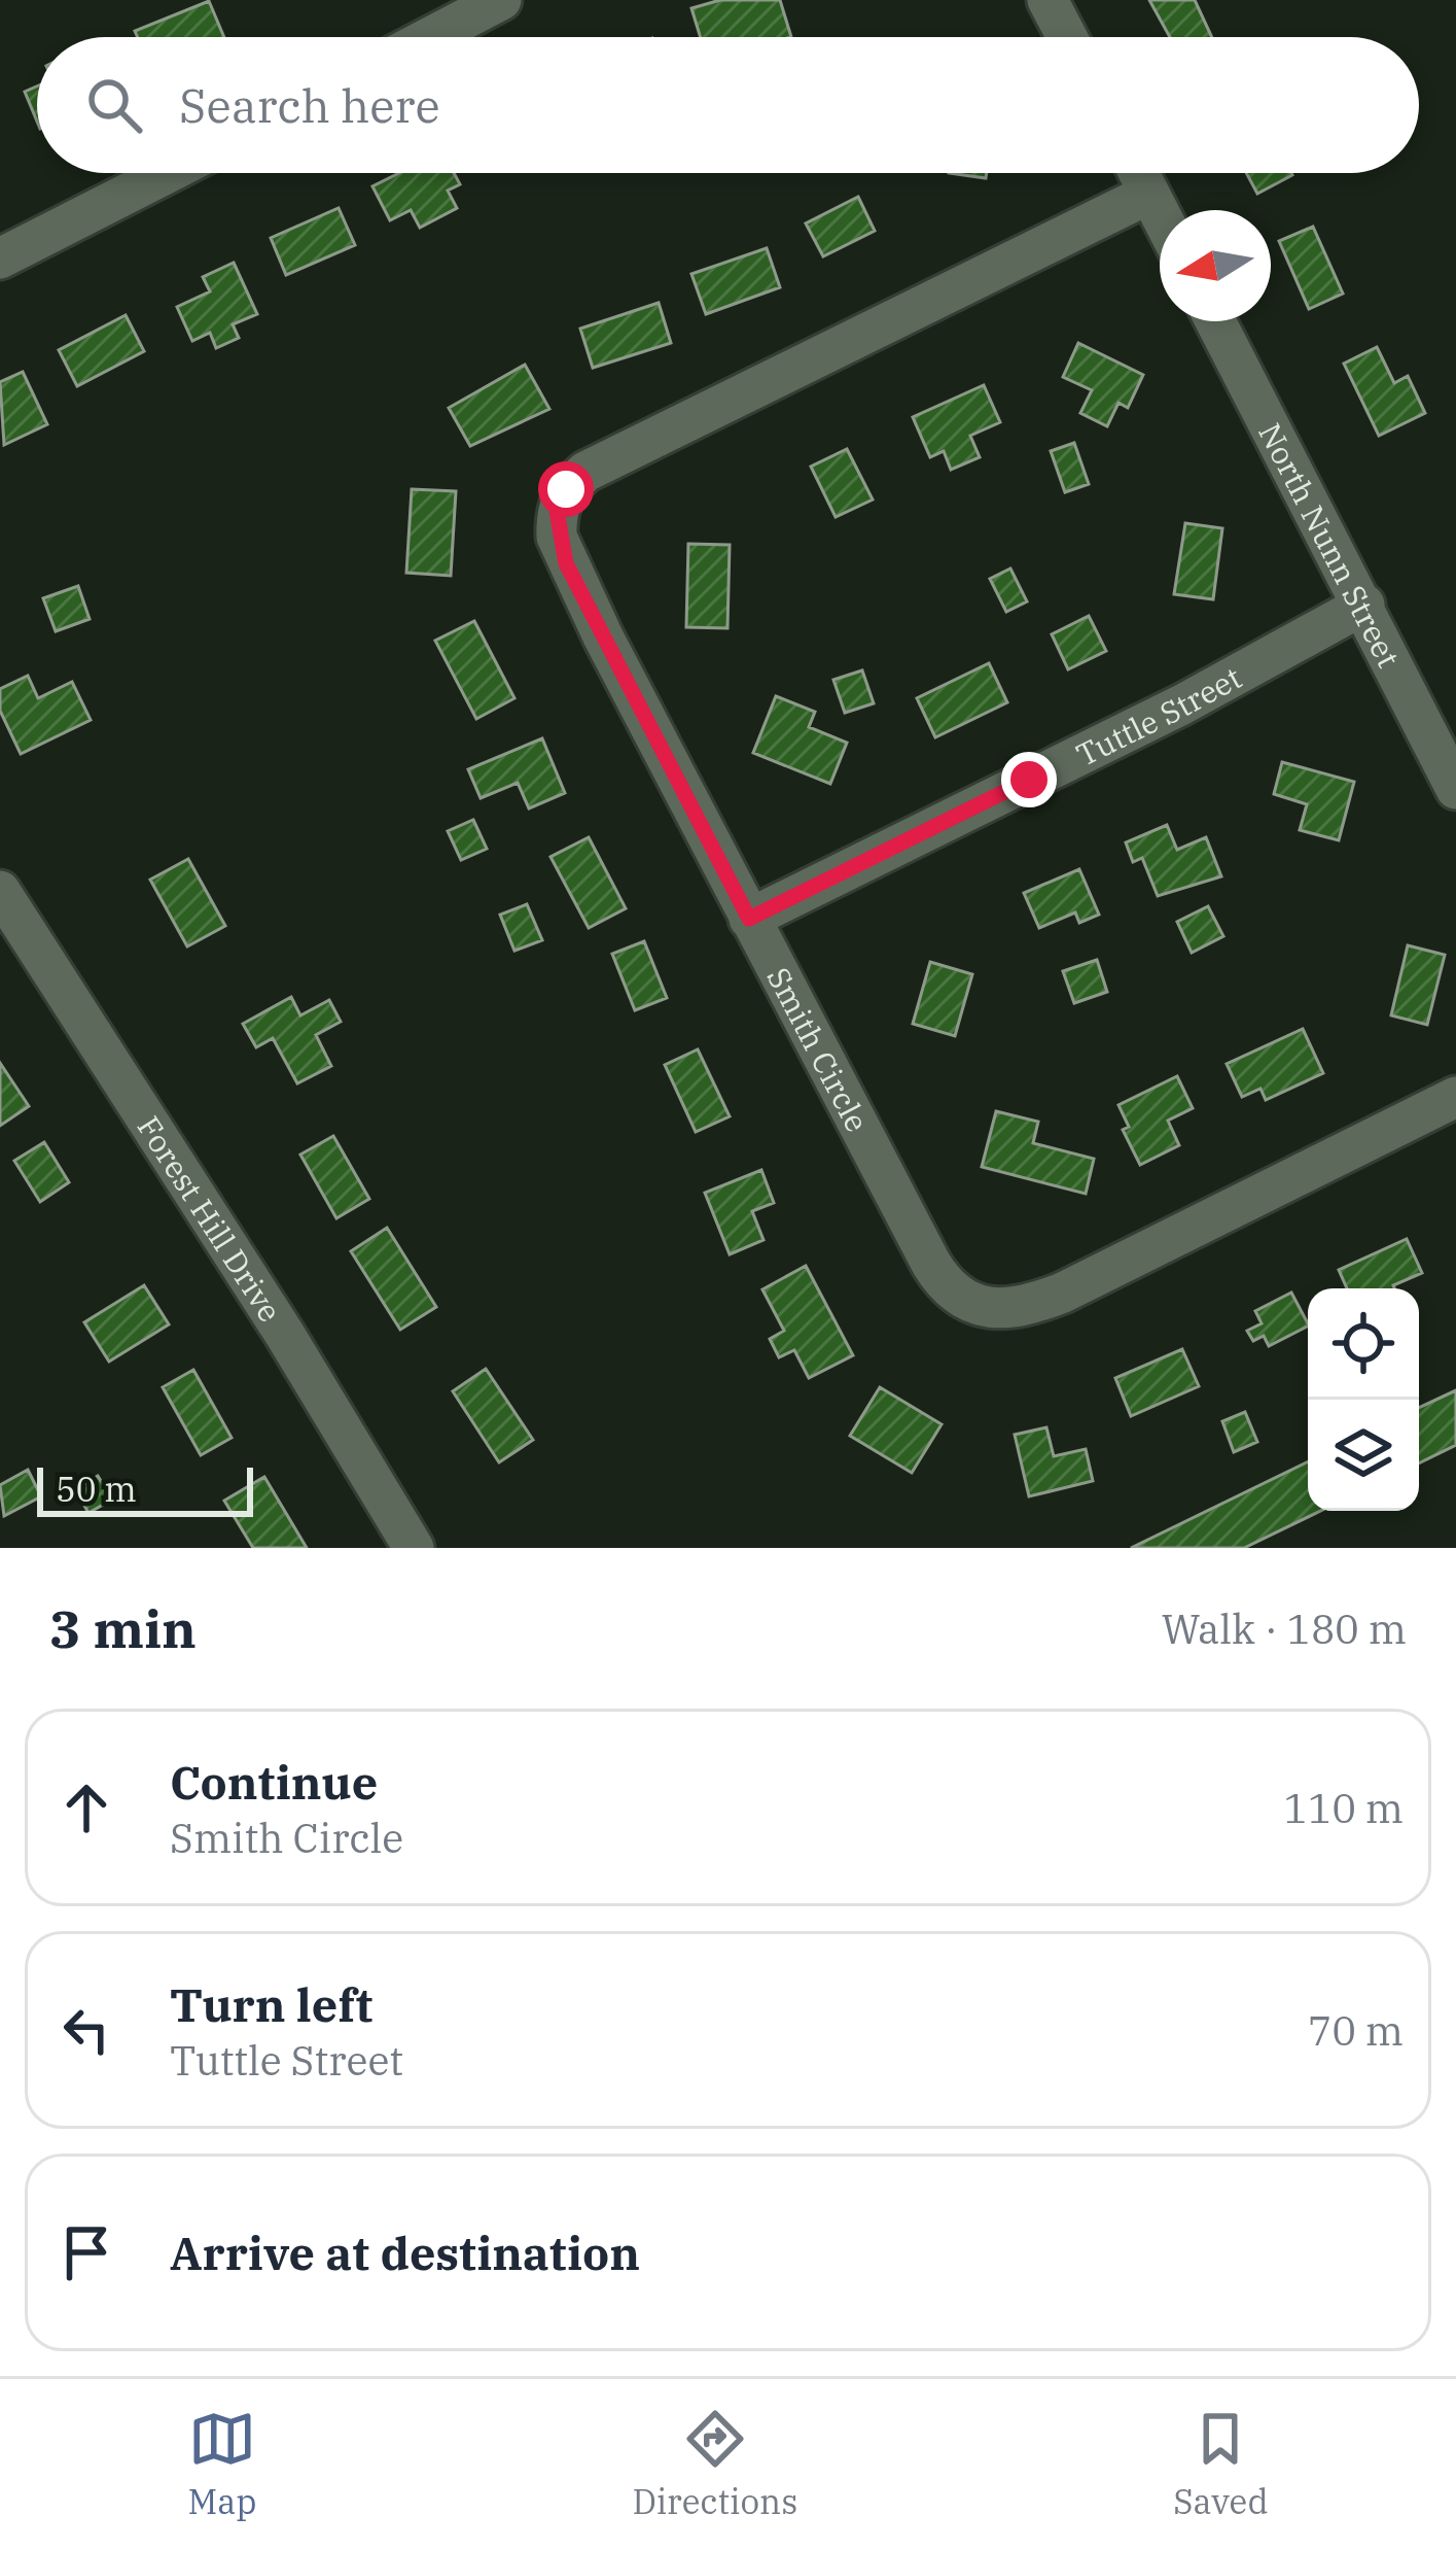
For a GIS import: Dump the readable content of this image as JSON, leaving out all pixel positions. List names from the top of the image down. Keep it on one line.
{"streets":{"street":["North Nunn Street","Tuttle Street","Smith Circle","Forest Hill Drive"]},"crossings":[["North Nunn Street","Tuttle Street"],["Tuttle Street","Smith Circle"]],"scale_bar":"50 m","north":"left","page":{"search":"Search here","scale":"50 m","heading":["3 min","Walk · 180 m"],"list":[["Continue","Smith Circle","110 m"],["Turn left","Tuttle Street","70 m"],"Arrive at destination"],"nav":["Map","Directions","Saved"]}}
